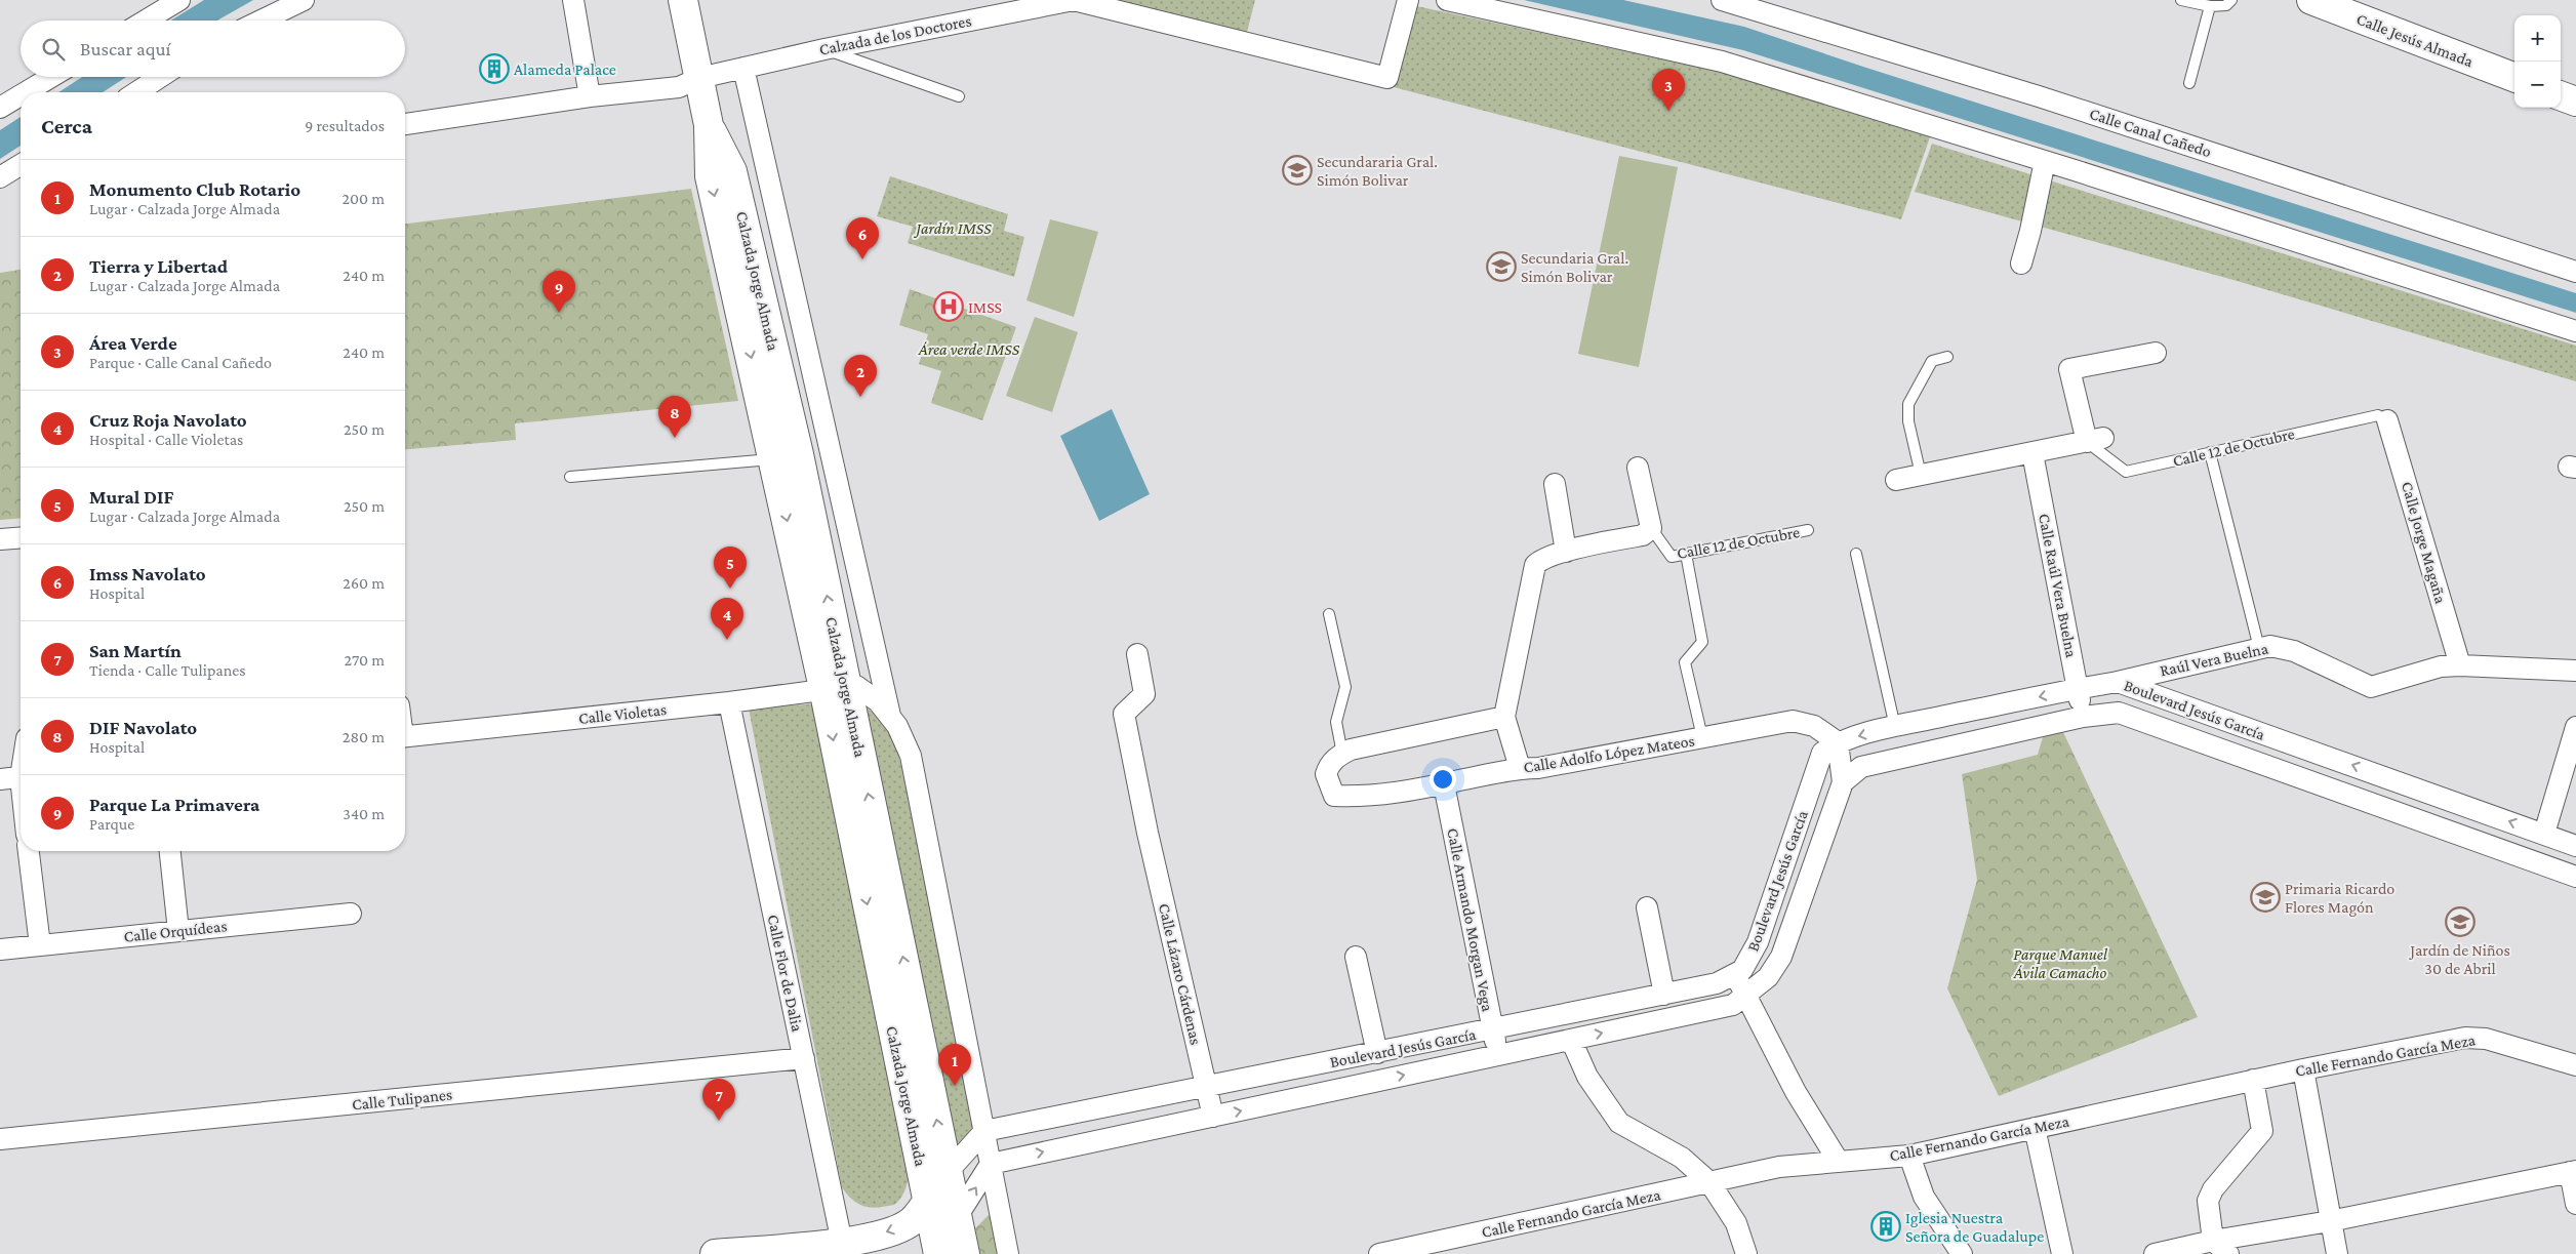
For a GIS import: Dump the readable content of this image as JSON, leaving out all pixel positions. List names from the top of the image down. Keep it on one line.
{"streets":{"street":["Calzada de los Doctores","Calle Jesús Almada","Calle Canal Cañedo","Calzada Jorge Almada","Calle Jorge Magaña","Calle Raúl Vera Buelna","Raúl Vera Buelna","Boulevard Jesús García","Calle Violetas","Calle Adolfo López Mateos","Calle Armando Morgan Vega","Calle Orquídeas","Calle Flor de Dalia","Calle Lázaro Cárdenas","Calle Fernando García Meza","Calle Tulipanes"],"lane":["Calle 12 de Octubre"]},"crossings":[["Calzada de los Doctores","Calzada Jorge Almada"],["Calzada Jorge Almada","Calle Violetas"],["Calle 12 de Octubre","Calle Jorge Magaña"],["Calle Jorge Magaña","Raúl Vera Buelna"],["Calle Raúl Vera Buelna","Boulevard Jesús García"],["Raúl Vera Buelna","Boulevard Jesús García"],["Boulevard Jesús García","Calle Adolfo López Mateos"],["Boulevard Jesús García","Calle Armando Morgan Vega"],["Boulevard Jesús García","Calle Lázaro Cárdenas"],["Calle Violetas","Calle Flor de Dalia"],["Calle Adolfo López Mateos","Calle Armando Morgan Vega"],["Calle Flor de Dalia","Calle Tulipanes"]],"parks":["Jardín IMSS","Área verde IMSS","Parque Manuel Ávila Camacho"],"places":{"building":["Alameda Palace","Iglesia Nuestra Señora de Guadalupe"],"school or university":["Secundararia Gral. Simón Bolivar","Secundaria Gral. Simón Bolivar","Primaria Ricardo Flores Magón","Jardín de Niños 30 de Abril"],"hospital":["IMSS"]},"page":{"map_buttons":["+","−"],"search":"Buscar aquí","pins":["3","6","9","2","8","5","4","1","7"],"heading":["Cerca","9 resultados"],"list":[{"mark":"1","name":"Monumento Club Rotario","note":"Lugar · Calzada Jorge Almada","value":"200 m"},{"mark":"2","name":"Tierra y Libertad","note":"Lugar · Calzada Jorge Almada","value":"240 m"},{"mark":"3","name":"Área Verde","note":"Parque · Calle Canal Cañedo","value":"240 m"},{"mark":"4","name":"Cruz Roja Navolato","note":"Hospital · Calle Violetas","value":"250 m"},{"mark":"5","name":"Mural DIF","note":"Lugar · Calzada Jorge Almada","value":"250 m"},{"mark":"6","name":"Imss Navolato","note":"Hospital","value":"260 m"},{"mark":"7","name":"San Martín","note":"Tienda · Calle Tulipanes","value":"270 m"},{"mark":"8","name":"DIF Navolato","note":"Hospital","value":"280 m"},{"mark":"9","name":"Parque La Primavera","note":"Parque","value":"340 m"}]}}
